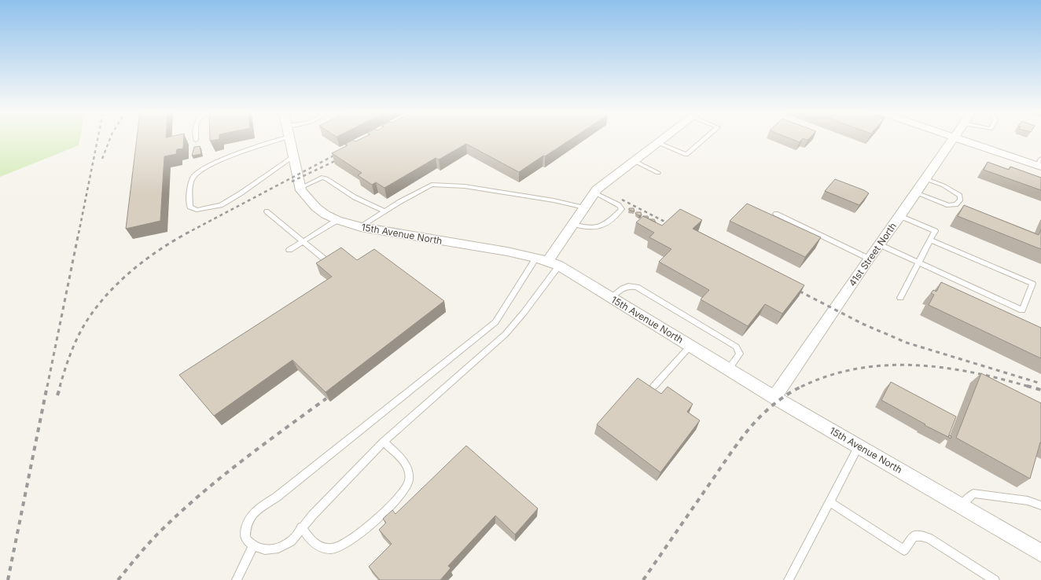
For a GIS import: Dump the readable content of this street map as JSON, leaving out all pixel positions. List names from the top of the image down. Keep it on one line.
{"streets":{"street":["15th Avenue North","41st Street North"]},"crossings":[["15th Avenue North","41st Street North"]]}
